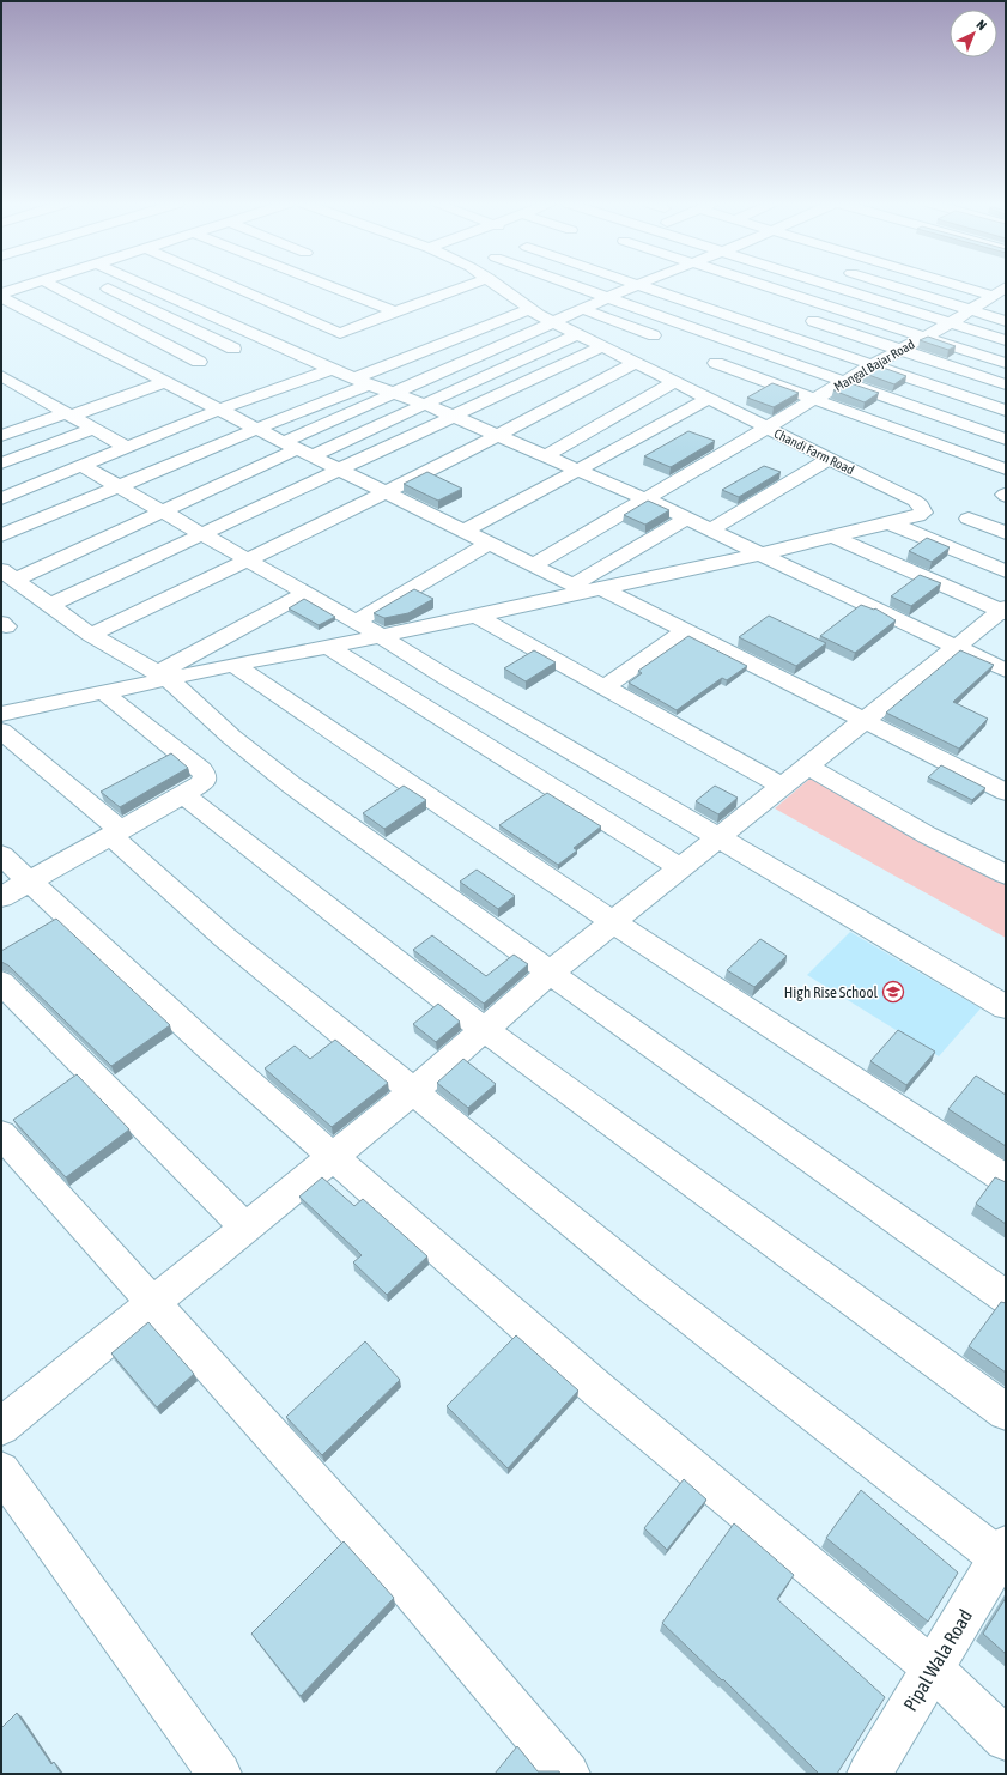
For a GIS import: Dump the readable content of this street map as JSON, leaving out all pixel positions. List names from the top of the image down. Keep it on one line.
{"streets":{"street":["Mangal Bajar Road","Chandi Farm Road","Pipal Wala Road"]},"crossings":[["Mangal Bajar Road","Chandi Farm Road"]],"places":{"school or university":["High Rise School"]},"north":"top right"}
